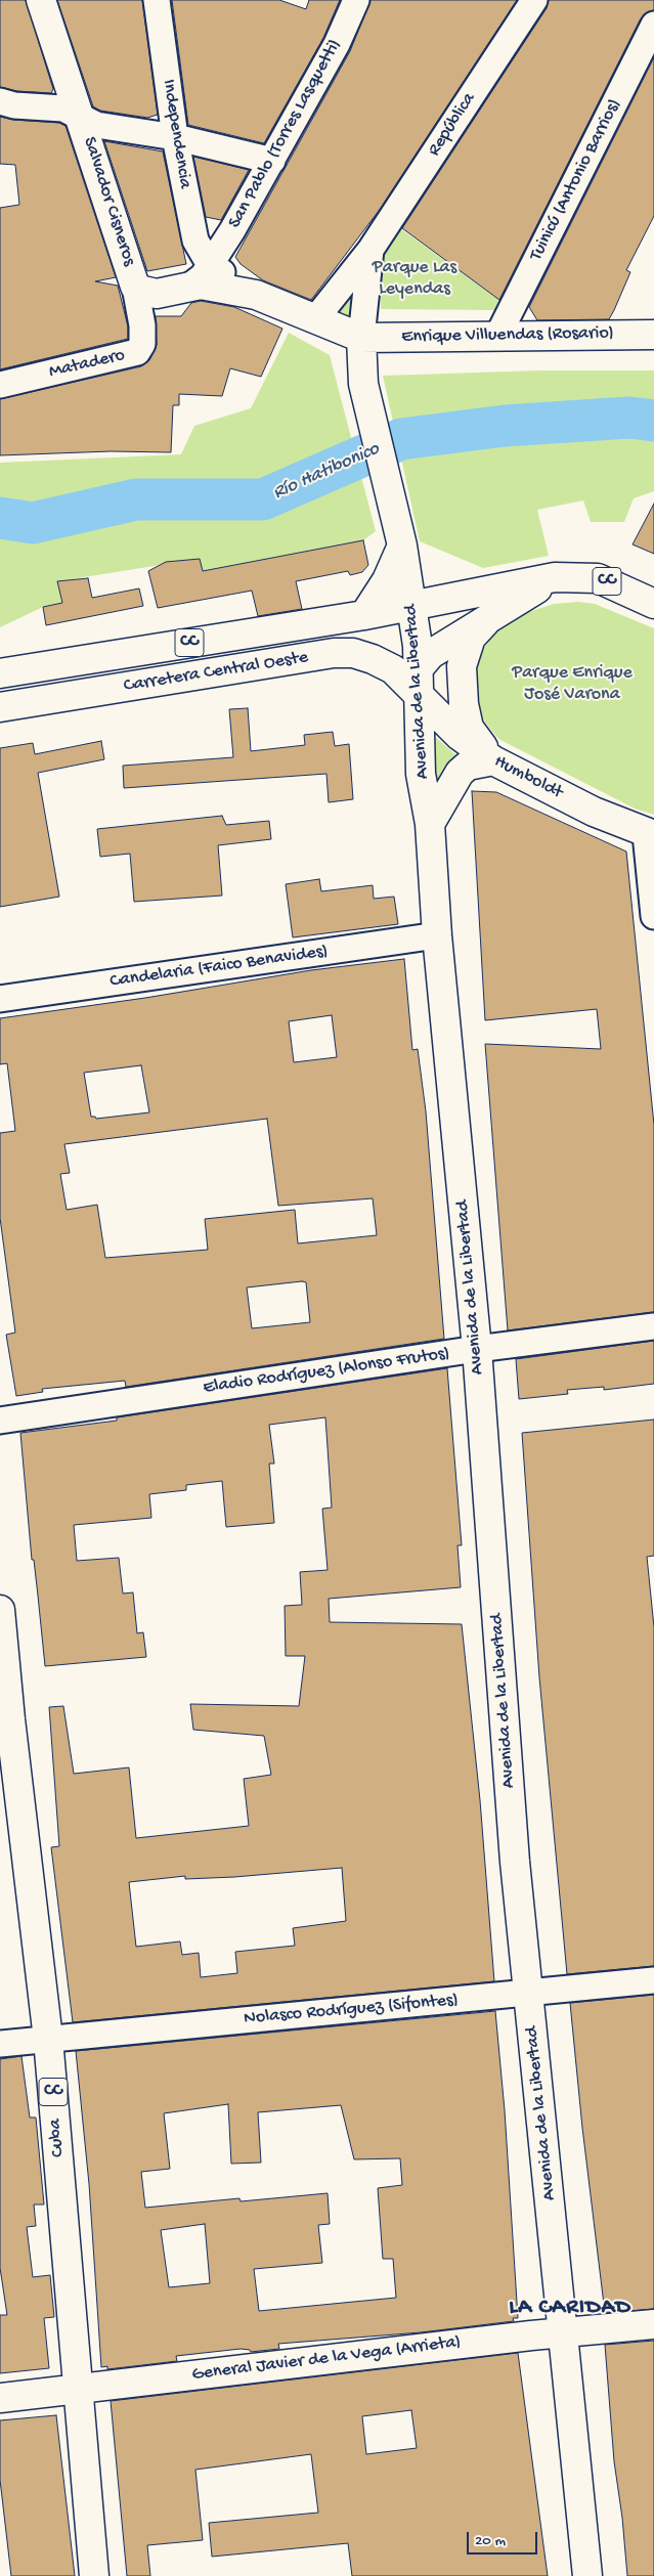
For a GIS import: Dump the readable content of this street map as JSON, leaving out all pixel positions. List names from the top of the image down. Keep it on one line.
{"streets":{"main road":["República","Independencia","Salvador Cisneros","Enrique Villuendas (Rosario)","CC","Carretera Central Oeste","Avenida de la Libertad","Humboldt","Cuba","General Javier de la Vega (Arrieta)"],"street":["San Pablo (Torres Lasquetti)","Tuinicú (Antonio Barrios)","Matadero","Candelaria (Faico Benavides)","Eladio Rodríguez (Alonso Frutos)","Nolasco Rodríguez (Sifontes)"]},"crossings":[["República","Independencia"],["República","Enrique Villuendas (Rosario)"],["República","Avenida de la Libertad"],["Independencia","San Pablo (Torres Lasquetti)"],["Independencia","Salvador Cisneros"],["Independencia","Enrique Villuendas (Rosario)"],["Tuinicú (Antonio Barrios)","Enrique Villuendas (Rosario)"],["Salvador Cisneros","Matadero"],["CC","Carretera Central Oeste"],["CC","Avenida de la Libertad"],["Carretera Central Oeste","Avenida de la Libertad"],["Carretera Central Oeste","Humboldt"],["Avenida de la Libertad","Humboldt"],["Avenida de la Libertad","Candelaria (Faico Benavides)"],["Avenida de la Libertad","Eladio Rodríguez (Alonso Frutos)"],["Avenida de la Libertad","Nolasco Rodríguez (Sifontes)"],["Avenida de la Libertad","General Javier de la Vega (Arrieta)"],["Nolasco Rodríguez (Sifontes)","Cuba"],["Cuba","General Javier de la Vega (Arrieta)"]],"districts":["LA CARIDAD"],"water":["Río Hatibonico"],"parks":["Parque Las Leyendas","Parque Enrique José Varona"],"scale_bar":"20 m"}
